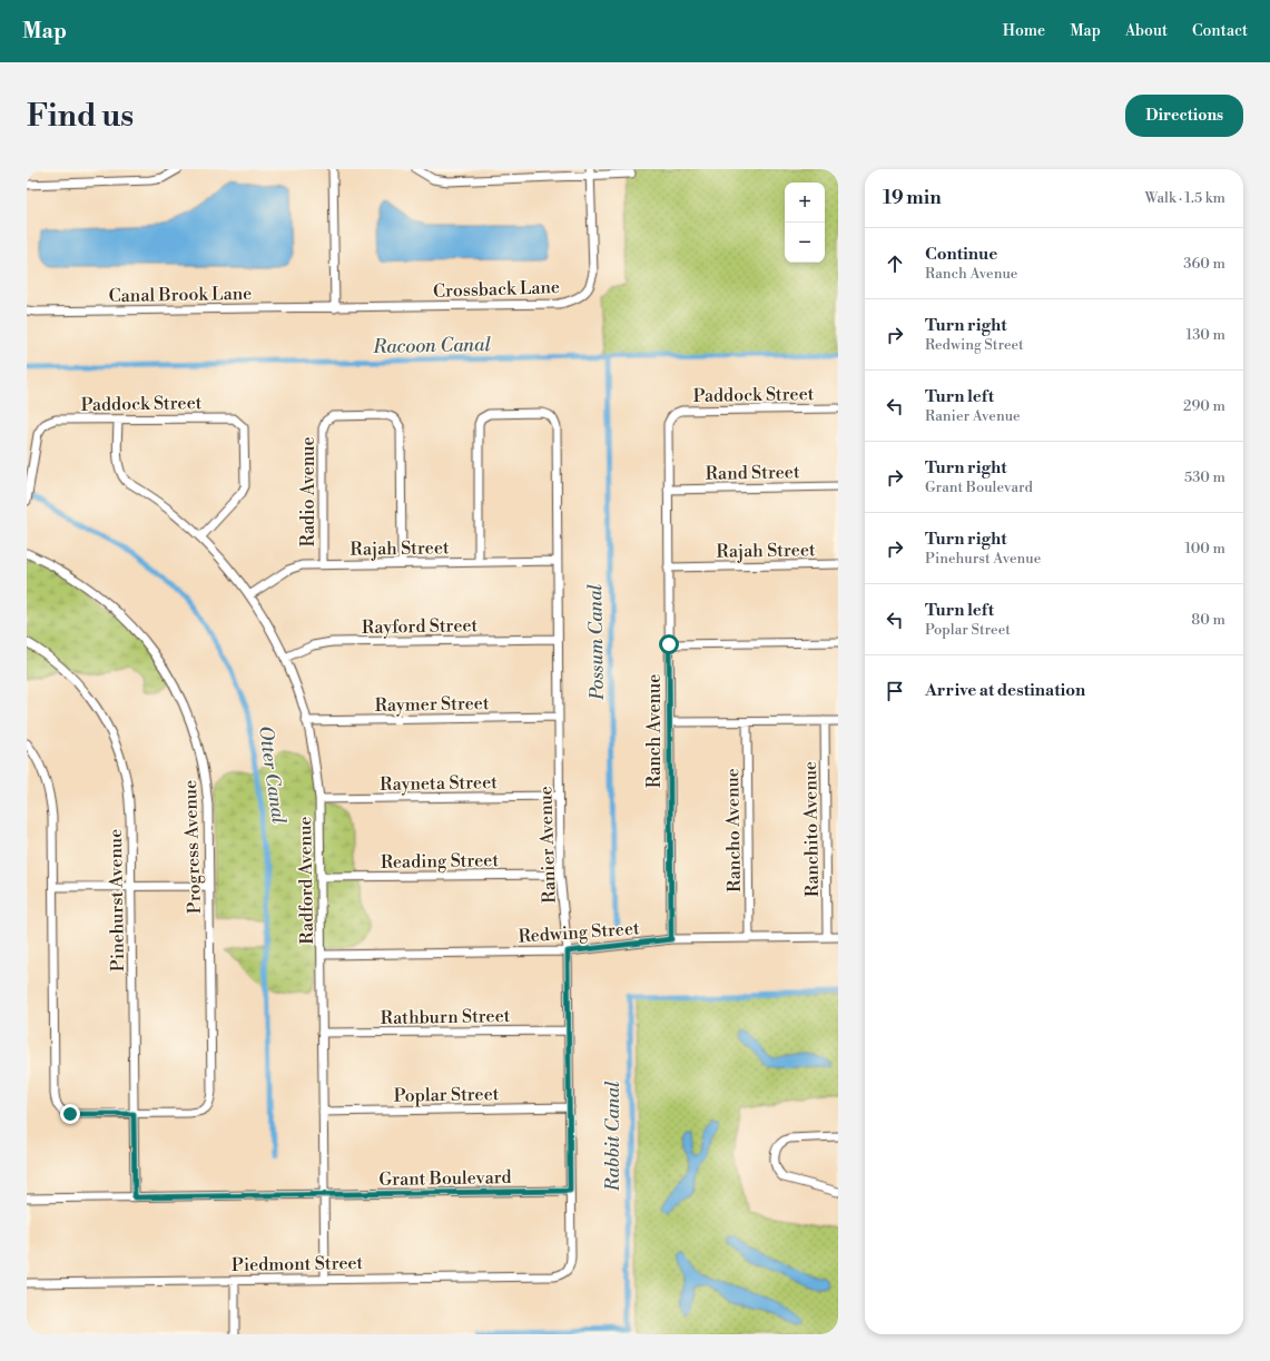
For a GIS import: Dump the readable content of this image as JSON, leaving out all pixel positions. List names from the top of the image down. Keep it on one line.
{"streets":{"street":["Crossback Lane","Canal Brook Lane","Paddock Street","Rand Street","Radio Avenue","Rajah Street","Rayford Street","Raymer Street","Ranch Avenue","Rayneta Street","Ranchito Avenue","Rancho Avenue","Ranier Avenue","Progress Avenue","Reading Street","Radford Avenue","Pinehurst Avenue","Redwing Street","Rathburn Street","Poplar Street","Grant Boulevard","Piedmont Street"]},"crossings":[["Crossback Lane","Canal Brook Lane"],["Paddock Street","Ranch Avenue"],["Paddock Street","Radford Avenue"],["Rand Street","Ranch Avenue"],["Radio Avenue","Rajah Street"],["Rajah Street","Ranch Avenue"],["Rajah Street","Ranier Avenue"],["Rajah Street","Radford Avenue"],["Rayford Street","Ranier Avenue"],["Rayford Street","Radford Avenue"],["Raymer Street","Ranier Avenue"],["Raymer Street","Radford Avenue"],["Ranch Avenue","Redwing Street"],["Rayneta Street","Ranier Avenue"],["Rayneta Street","Radford Avenue"],["Ranchito Avenue","Redwing Street"],["Rancho Avenue","Redwing Street"],["Ranier Avenue","Reading Street"],["Ranier Avenue","Redwing Street"],["Ranier Avenue","Rathburn Street"],["Ranier Avenue","Poplar Street"],["Ranier Avenue","Grant Boulevard"],["Ranier Avenue","Piedmont Street"],["Progress Avenue","Pinehurst Avenue"],["Reading Street","Radford Avenue"],["Radford Avenue","Redwing Street"],["Radford Avenue","Rathburn Street"],["Radford Avenue","Poplar Street"],["Radford Avenue","Grant Boulevard"],["Radford Avenue","Piedmont Street"],["Pinehurst Avenue","Grant Boulevard"]],"water":["Racoon Canal","Possum Canal","Otter Canal","Rabbit Canal"],"page":{"header":"Map","nav":["Home","Map","About","Contact"],"buttons":"Directions","title":"Find us","heading":["19 min","Walk · 1.5 km"],"map_buttons":["+","−"],"list":[["Continue","Ranch Avenue","360 m"],["Turn right","Redwing Street","130 m"],["Turn left","Ranier Avenue","290 m"],["Turn right","Grant Boulevard","530 m"],["Turn right","Pinehurst Avenue","100 m"],["Turn left","Poplar Street","80 m"],"Arrive at destination"]}}
